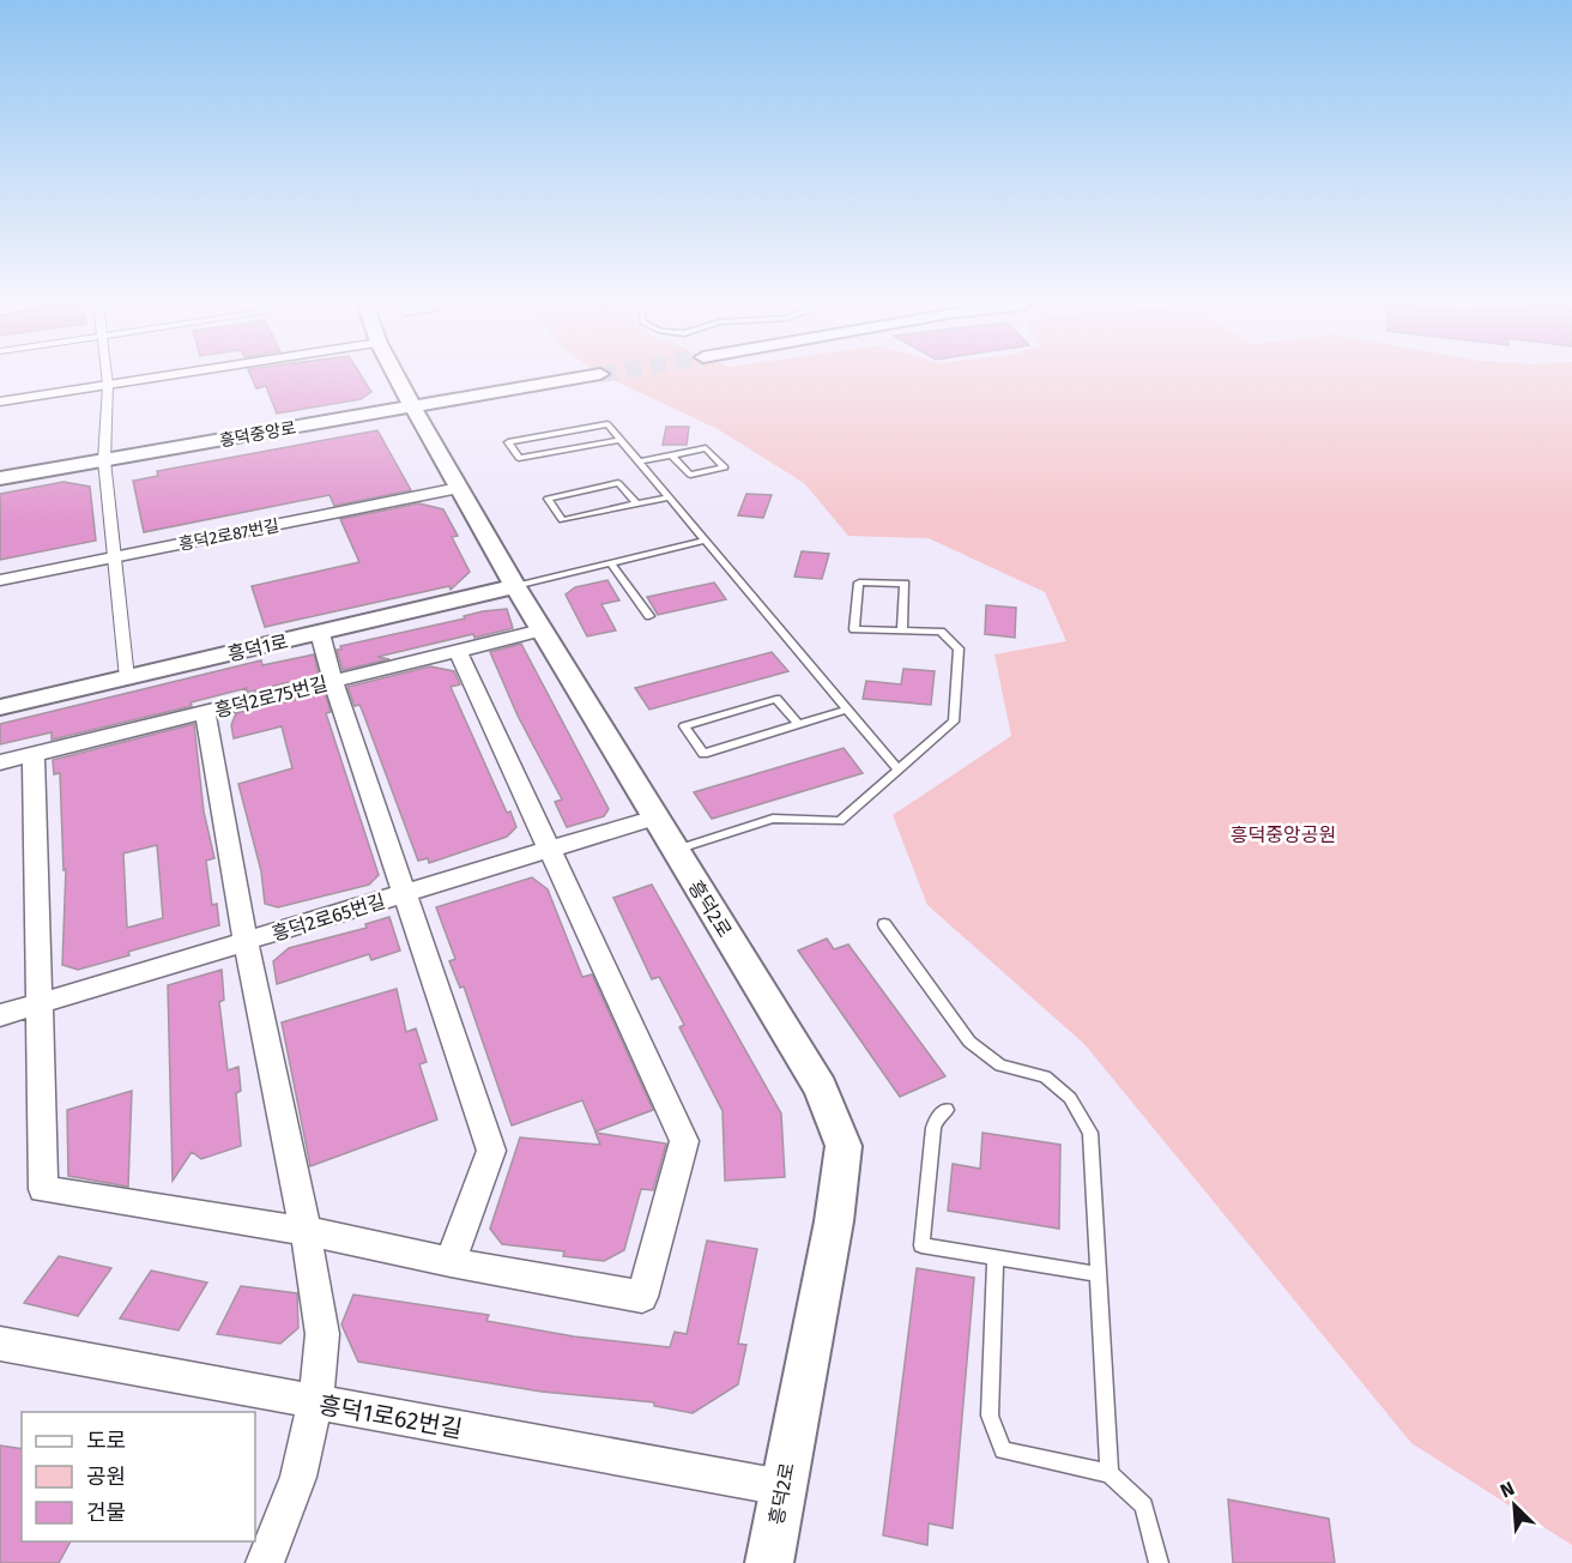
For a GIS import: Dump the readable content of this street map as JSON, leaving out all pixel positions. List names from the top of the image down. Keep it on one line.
{"streets":{"street":["흥덕중앙로","흥덕2로87번길","흥덕1로","흥덕2로75번길","흥덕2로","흥덕2로65번길","흥덕1로62번길"]},"crossings":[["흥덕중앙로","흥덕2로"],["흥덕2로87번길","흥덕2로"],["흥덕1로","흥덕2로"],["흥덕2로75번길","흥덕2로"],["흥덕2로","흥덕2로65번길"],["흥덕2로","흥덕1로62번길"]],"parks":["흥덕중앙공원"],"legend":["도로","공원","건물"],"north":"top left"}
